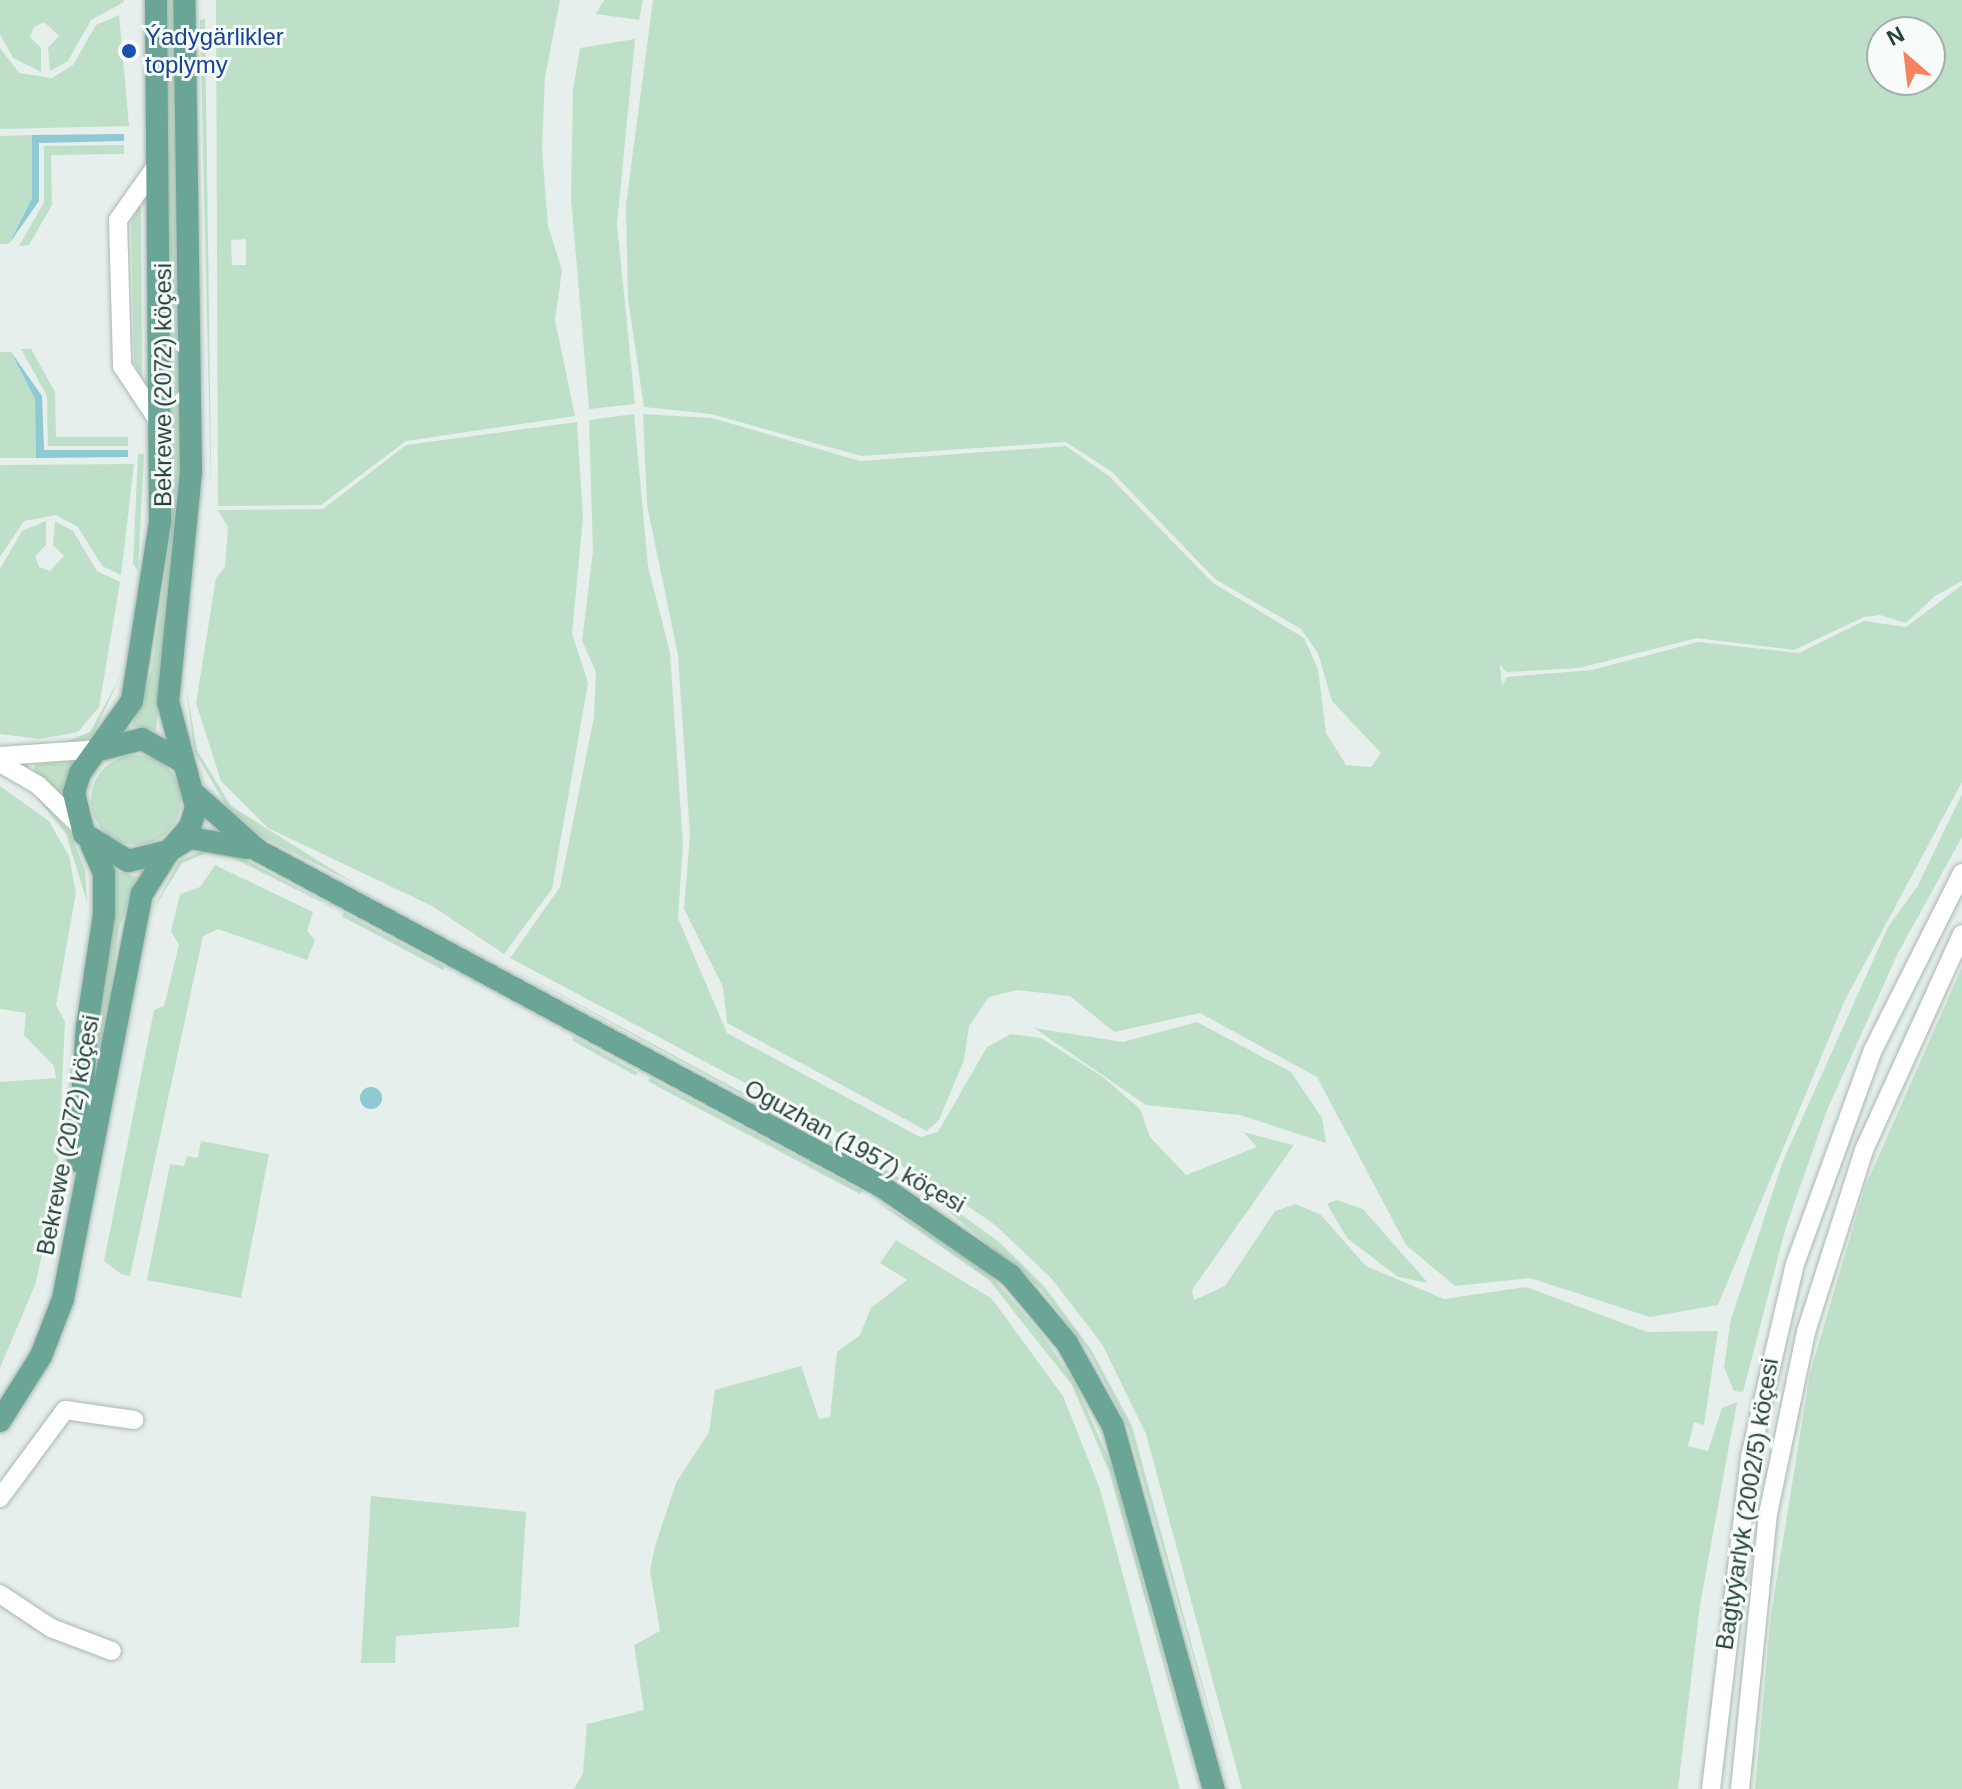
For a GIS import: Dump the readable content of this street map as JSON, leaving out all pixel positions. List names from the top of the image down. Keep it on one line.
{"streets":{"main road":["Bekrewe (2072) köçesi","Oguzhan (1957) köçesi"],"street":["Bagtyýarlyk (2002/5) köçesi"]},"crossings":[["Bekrewe (2072) köçesi","Oguzhan (1957) köçesi"]],"places":["Ýadygärlikler toplymy"],"north":"top left"}
